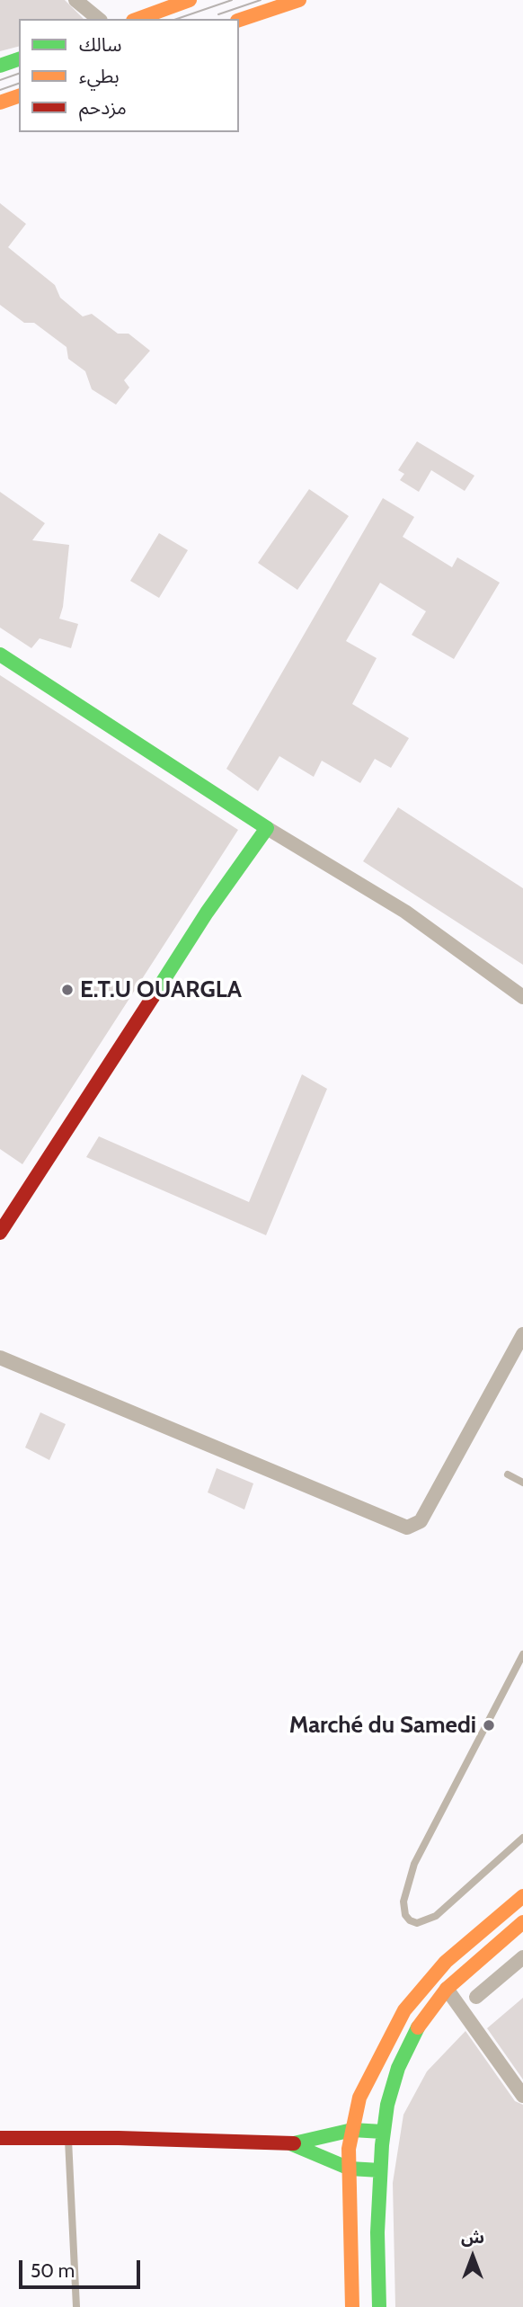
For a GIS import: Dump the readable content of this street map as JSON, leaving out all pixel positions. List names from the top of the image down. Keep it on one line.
{"places":["E.T.U OUARGLA","Marché du Samedi"],"legend":["سالك","بطيء","مزدحم"],"scale_bar":"50 m","north":"top"}
